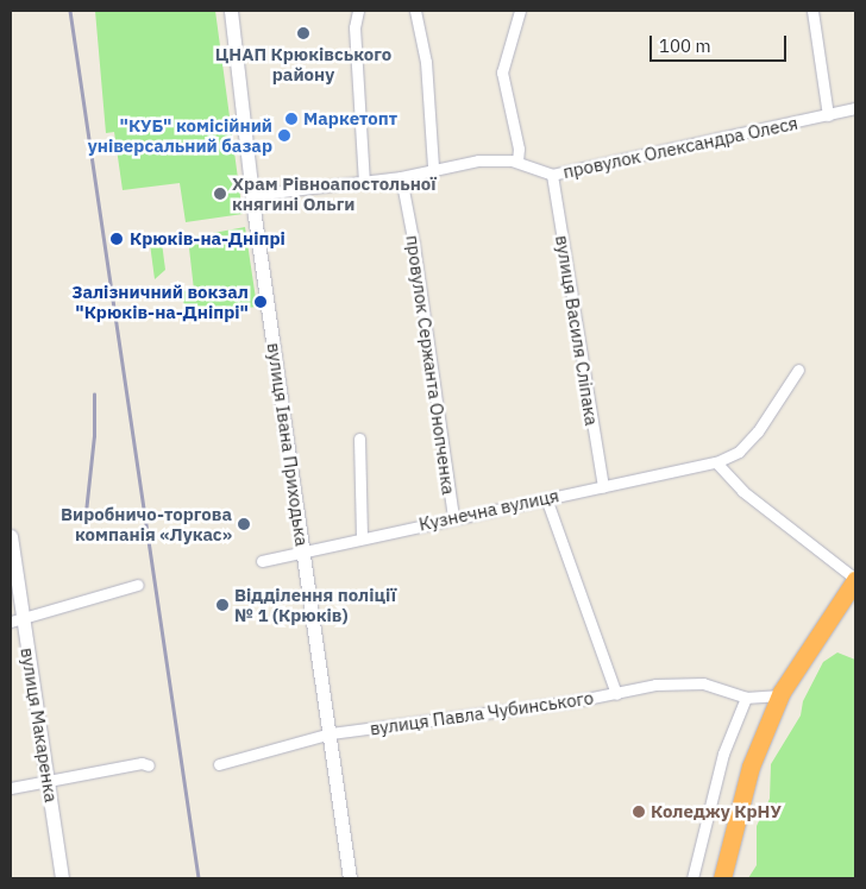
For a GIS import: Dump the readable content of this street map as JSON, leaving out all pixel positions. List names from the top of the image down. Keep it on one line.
{"streets":{"main road":["вулиця Івана Приходька","вулиця Макаренка"],"street":["провулок Олександра Олеся","вулиця Василя Сліпака","провулок Сержанта Онопченка","Кузнечна вулиця","вулиця Павла Чубинського"]},"crossings":[["провулок Олександра Олеся","вулиця Василя Сліпака"],["провулок Олександра Олеся","провулок Сержанта Онопченка"],["провулок Олександра Олеся","вулиця Івана Приходька"],["вулиця Василя Сліпака","Кузнечна вулиця"],["провулок Сержанта Онопченка","Кузнечна вулиця"],["вулиця Івана Приходька","Кузнечна вулиця"],["вулиця Івана Приходька","вулиця Павла Чубинського"]],"places":["ЦНАП Крюківського району","Маркетопт","\"КУБ\" комісійний універсальний базар","Храм Рівноапостольної княгині Ольги","Крюків-на-Дніпрі","Залізничний вокзал \"Крюкiв-на-Днiпрi\"","Виробничо-торгова компанія «Лукас»","Відділення поліції № 1 (Крюків)","Коледжу КрНУ"],"scale_bar":"100 m"}
